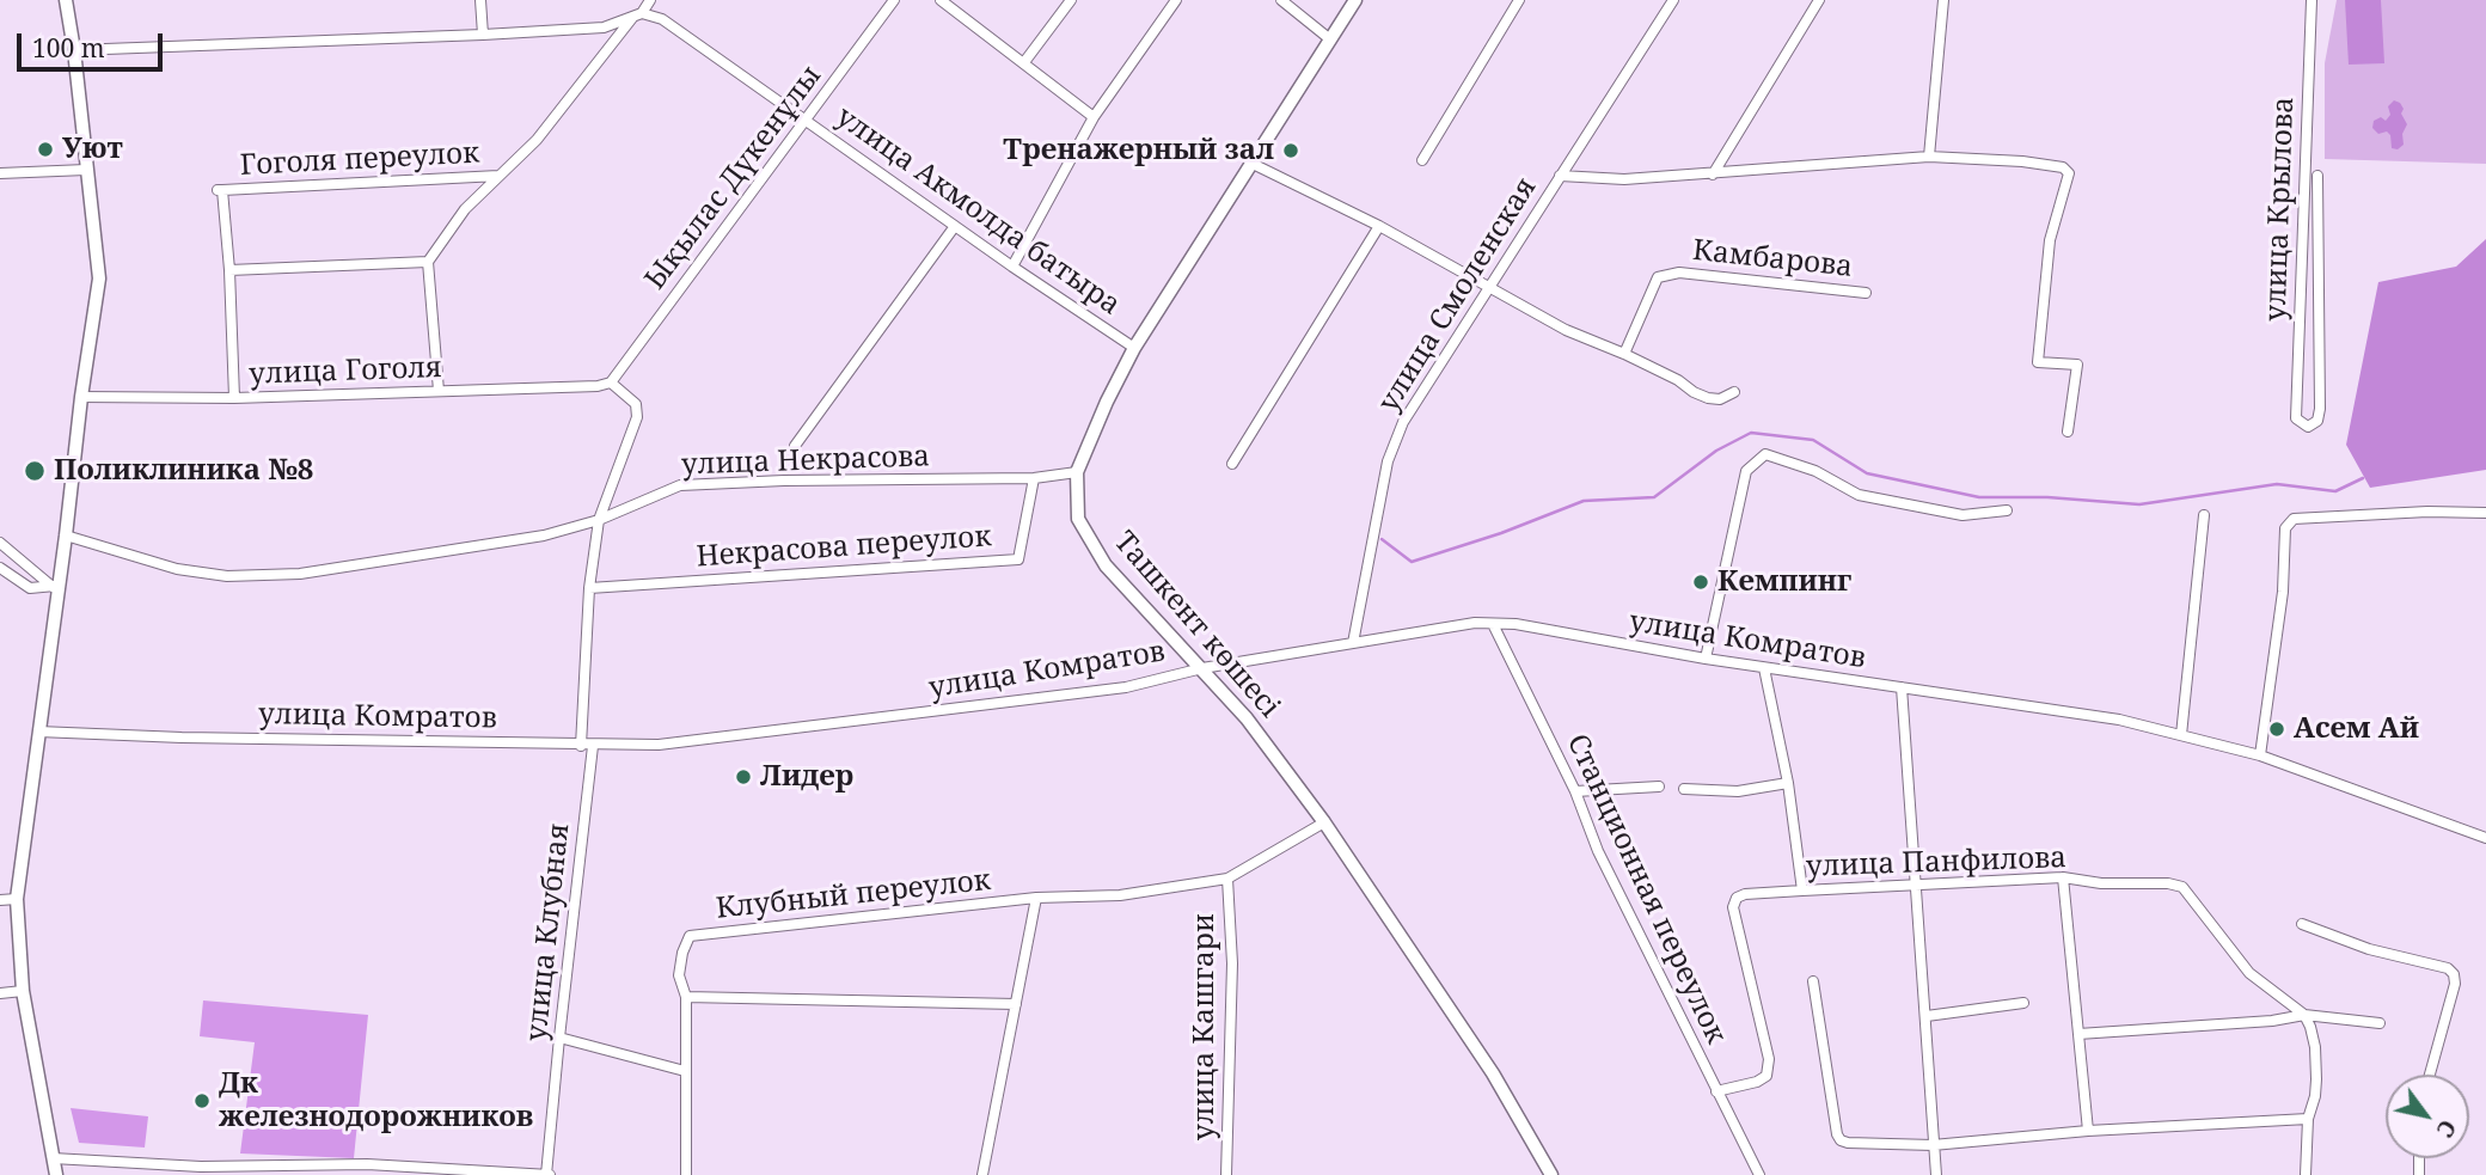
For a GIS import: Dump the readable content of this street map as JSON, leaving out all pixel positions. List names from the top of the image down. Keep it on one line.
{"streets":{"main road":["Ташкент көшесі"],"street":["Гоголя переулок","Ықылас Дүкенұлы","улица Крылова","улица Акмолда батыра","Камбарова","улица Смоленская","улица Гоголя","улица Некрасова","Некрасова переулок","улица Комратов","улица Панфилова","Станционная переулок","Клубный переулок","улица Клубная","улица Кашгари"]},"crossings":[["Гоголя переулок","улица Акмолда батыра"],["Гоголя переулок","улица Гоголя"],["Ықылас Дүкенұлы","улица Акмолда батыра"],["Ықылас Дүкенұлы","улица Гоголя"],["улица Акмолда батыра","Ташкент көшесі"],["улица Смоленская","улица Комратов"],["улица Некрасова","Некрасова переулок"],["улица Некрасова","Ташкент көшесі"],["Ташкент көшесі","улица Комратов"],["Ташкент көшесі","Клубный переулок"],["улица Комратов","Станционная переулок"],["улица Комратов","улица Клубная"],["улица Панфилова","Станционная переулок"],["Клубный переулок","улица Кашгари"]],"places":["Уют","Тренажерный зал","Поликлиника №8","Кемпинг","Асем Ай","Лидер","Дк железнодорожников"],"scale_bar":"100 m","north":"bottom right"}
